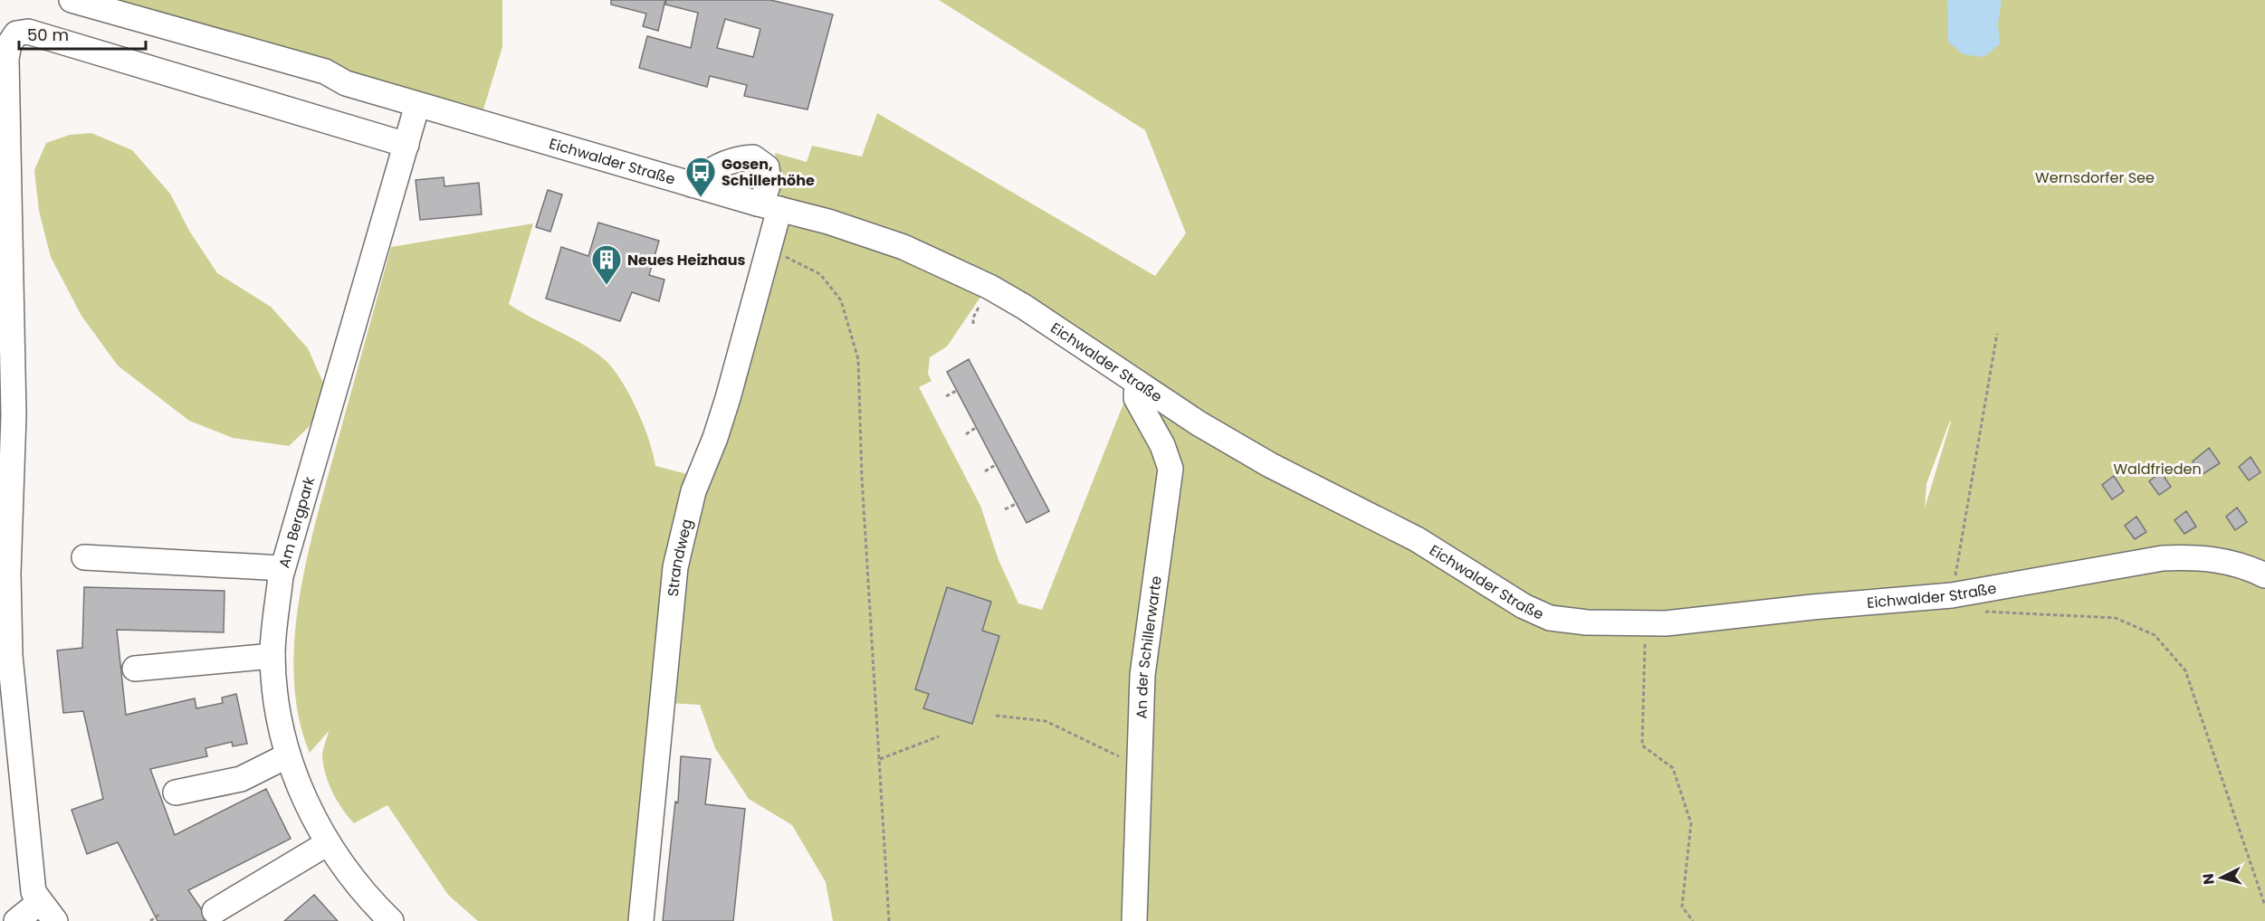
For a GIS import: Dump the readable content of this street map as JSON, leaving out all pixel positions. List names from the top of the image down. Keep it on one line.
{"streets":{"street":["Eichwalder Straße","Am Bergpark","Strandweg","An der Schillerwarte"]},"crossings":[["Eichwalder Straße","Am Bergpark"],["Eichwalder Straße","Strandweg"],["Eichwalder Straße","An der Schillerwarte"]],"parks":["Wernsdorfer See","Waldfrieden"],"places":{"bus stop":["Gosen, Schillerhöhe"],"building":["Neues Heizhaus"]},"scale_bar":"50 m","north":"left"}
